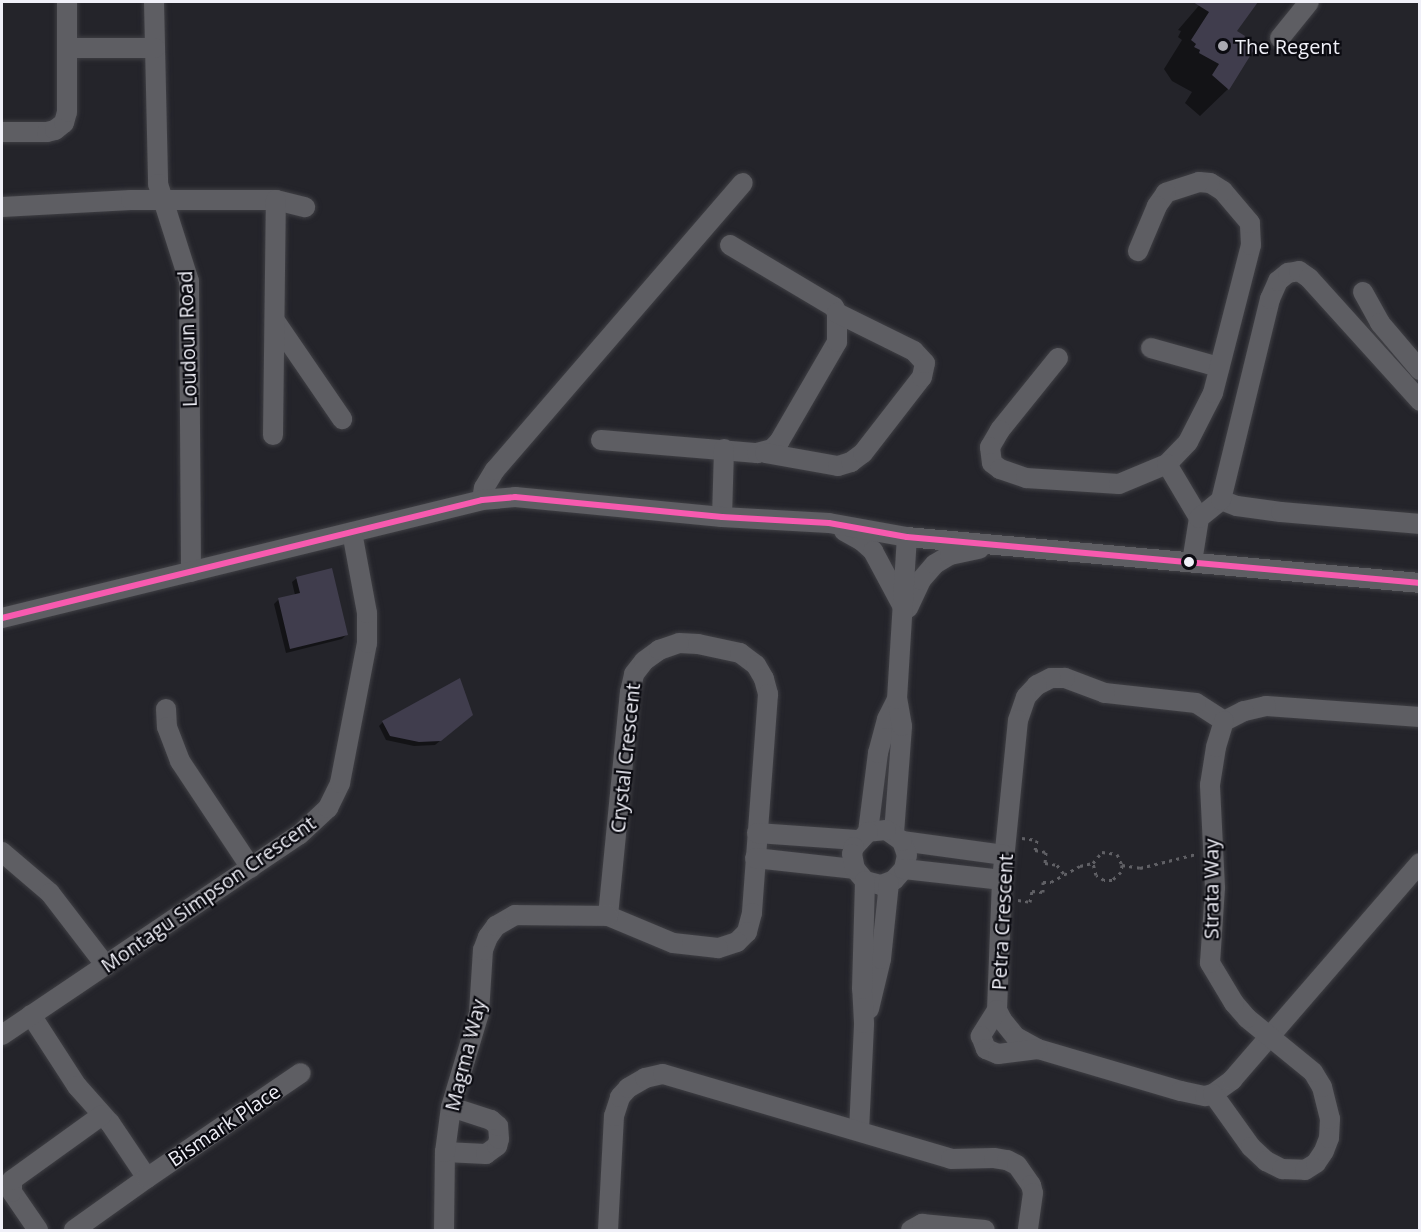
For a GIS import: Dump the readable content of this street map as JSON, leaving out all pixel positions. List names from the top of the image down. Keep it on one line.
{"streets":{"street":["Loudoun Road","Crystal Crescent","Strata Way","Montagu Simpson Crescent","Petra Crescent","Magma Way","Bismark Place"]},"crossings":[["Crystal Crescent","Magma Way"],["Strata Way","Petra Crescent"]],"places":["The Regent"]}
